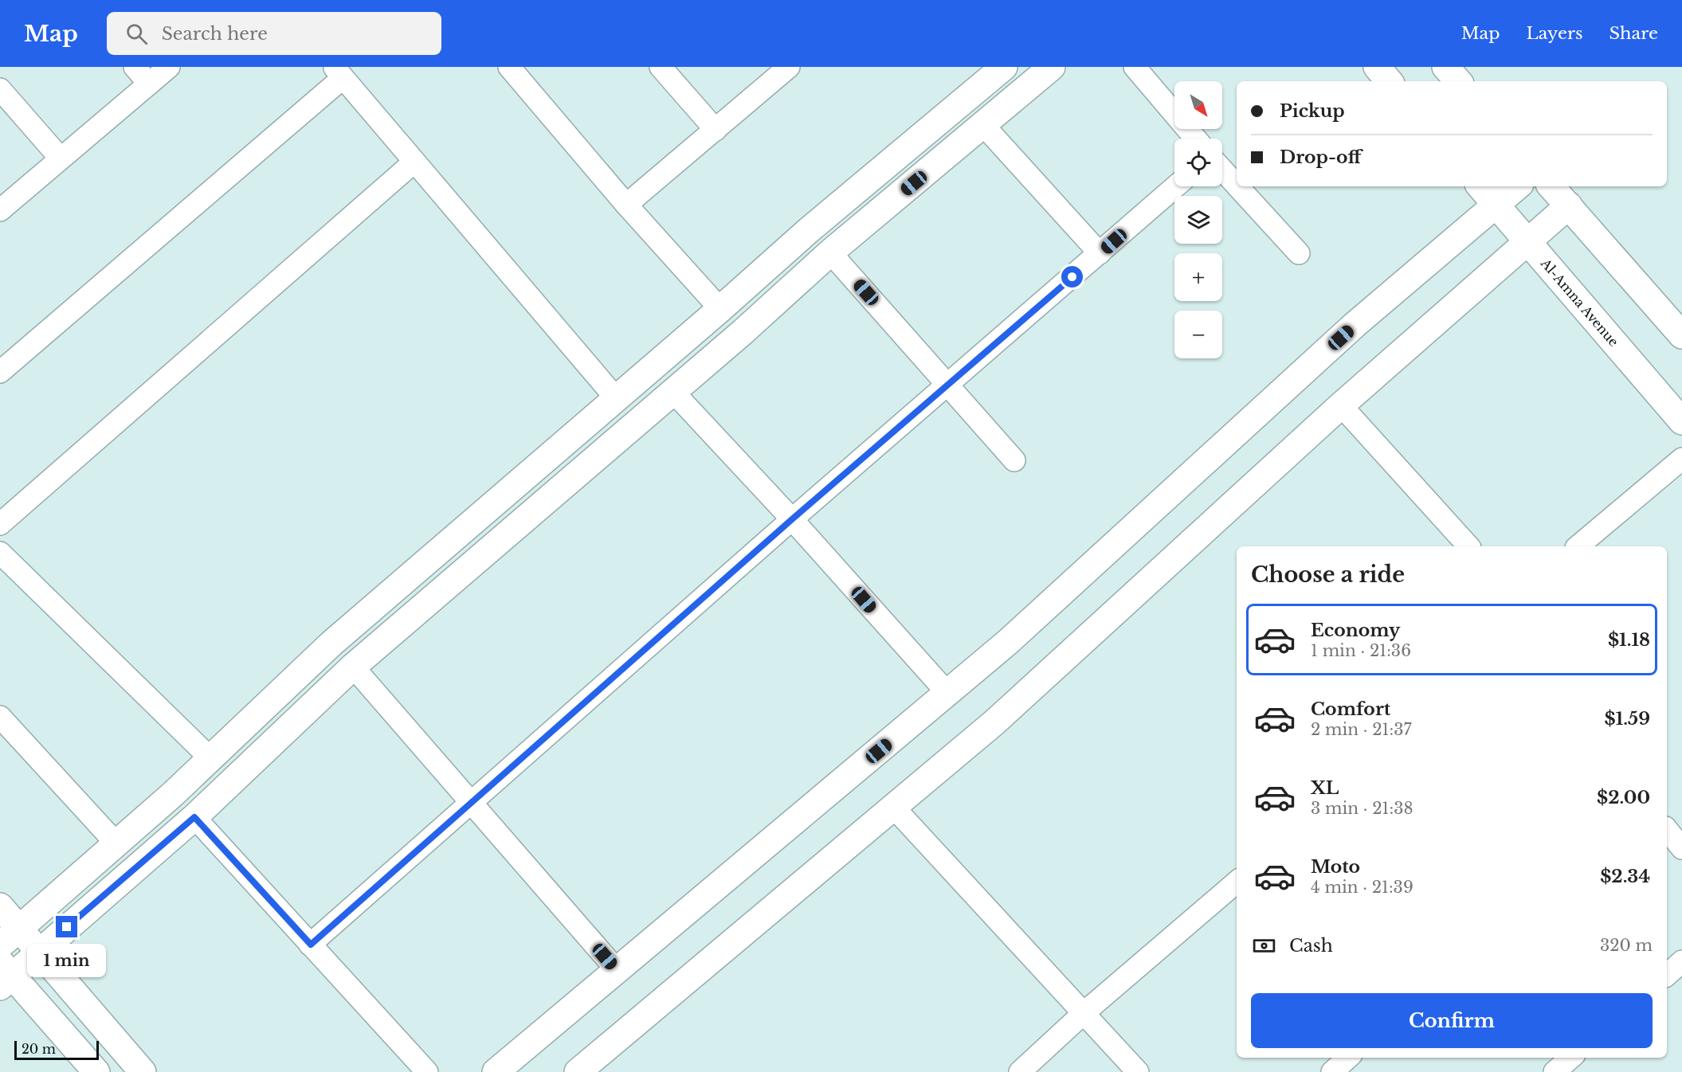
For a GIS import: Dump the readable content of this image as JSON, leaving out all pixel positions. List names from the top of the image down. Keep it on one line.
{"streets":{"street":["Al-Amna Avenue"]},"scale_bar":"20 m","north":"bottom right","page":{"header":"Map","search":"Search here","nav":["Map","Layers","Share"],"map_buttons":["+","−"],"banner":["Pickup","Drop-off"],"heading":"Choose a ride","list":[{"name":"Economy","note":"1 min · 21:36","value":"$1.18"},{"name":"Comfort","note":"2 min · 21:37","value":"$1.59"},{"name":"XL","note":"3 min · 21:38","value":"$2.00"},{"name":"Moto","note":"4 min · 21:39","value":"$2.34"}],"pay":["Cash","320 m"],"bubble":"1 min","buttons":"Confirm","scale":"20 m"}}
